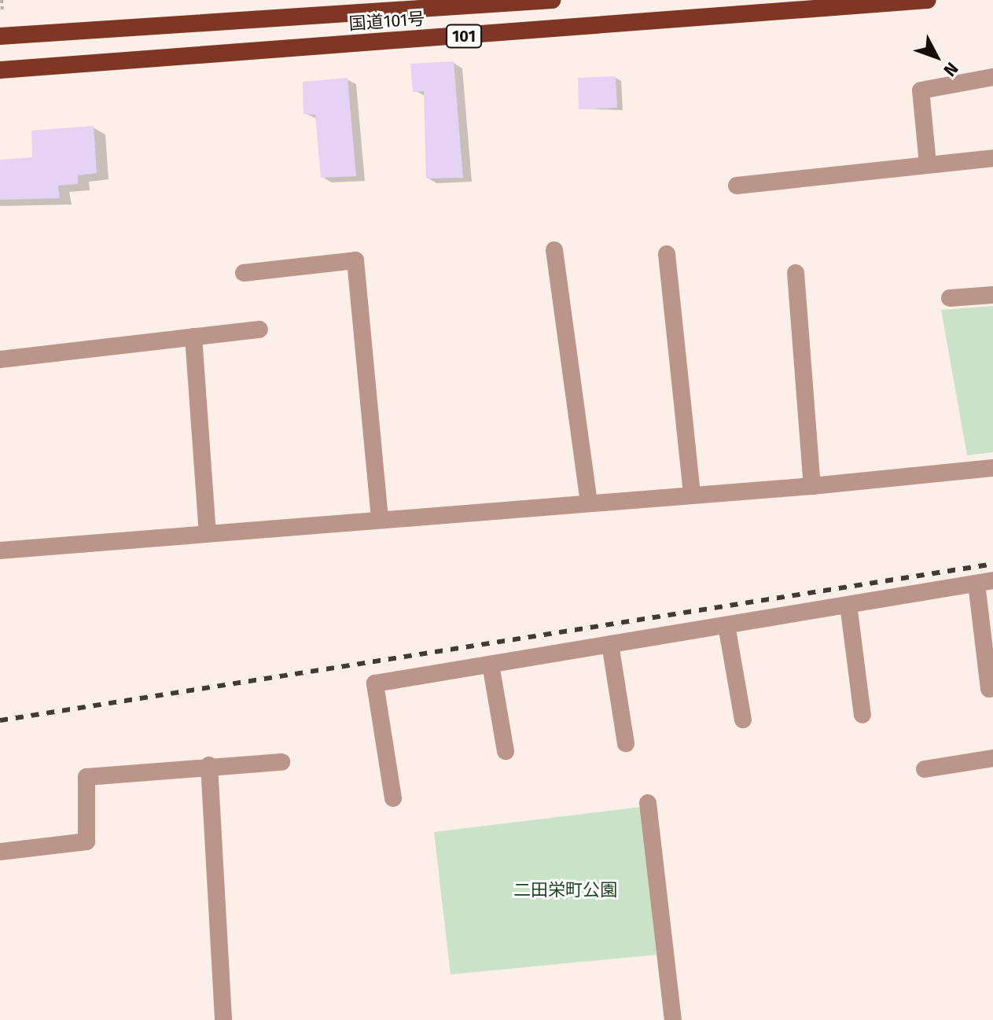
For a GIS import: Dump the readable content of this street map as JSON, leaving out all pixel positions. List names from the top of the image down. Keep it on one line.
{"streets":{"highway":["国道101号","101"]},"parks":["二田栄町公園"],"north":"bottom right"}
